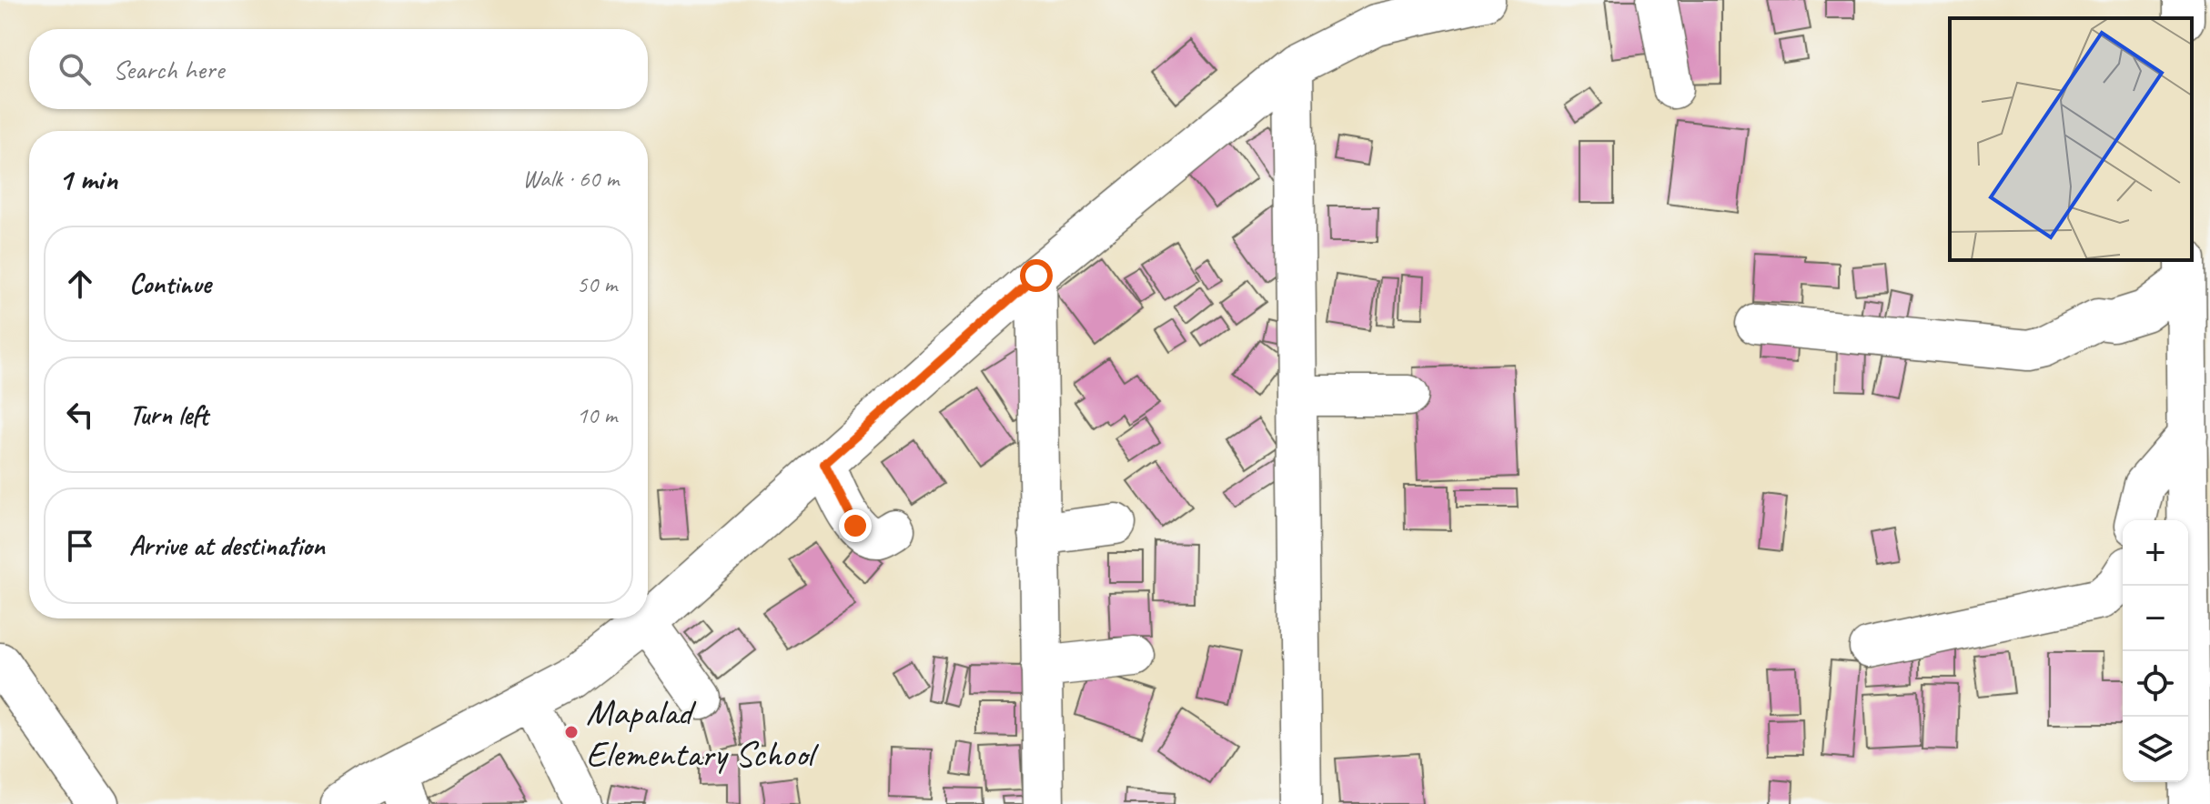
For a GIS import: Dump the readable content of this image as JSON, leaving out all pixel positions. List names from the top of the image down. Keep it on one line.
{"places":["Mapalad Elementary School"],"page":{"search":"Search here","heading":["1 min","Walk · 60 m"],"list":[["Continue","50 m"],["Turn left","10 m"],"Arrive at destination"],"map_buttons":["+","−"]}}
